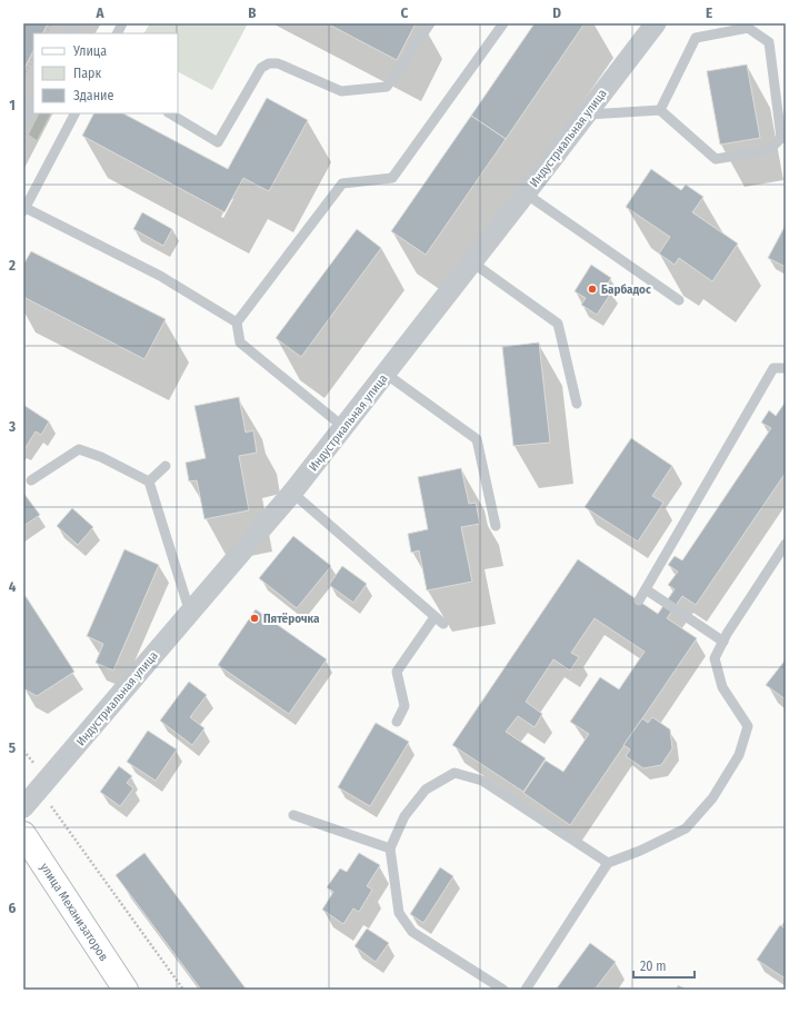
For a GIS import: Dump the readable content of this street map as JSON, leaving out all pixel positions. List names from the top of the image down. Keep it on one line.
{"streets":{"main road":["улица Механизаторов"],"street":["Индустриальная улица"]},"places":["Барбадос","Пятёрочка"],"legend":["Улица","Парк","Здание"],"scale_bar":"20 m","grid":{"columns":["A","B","C","D","E"],"rows":["1","2","3","4","5","6"]}}
